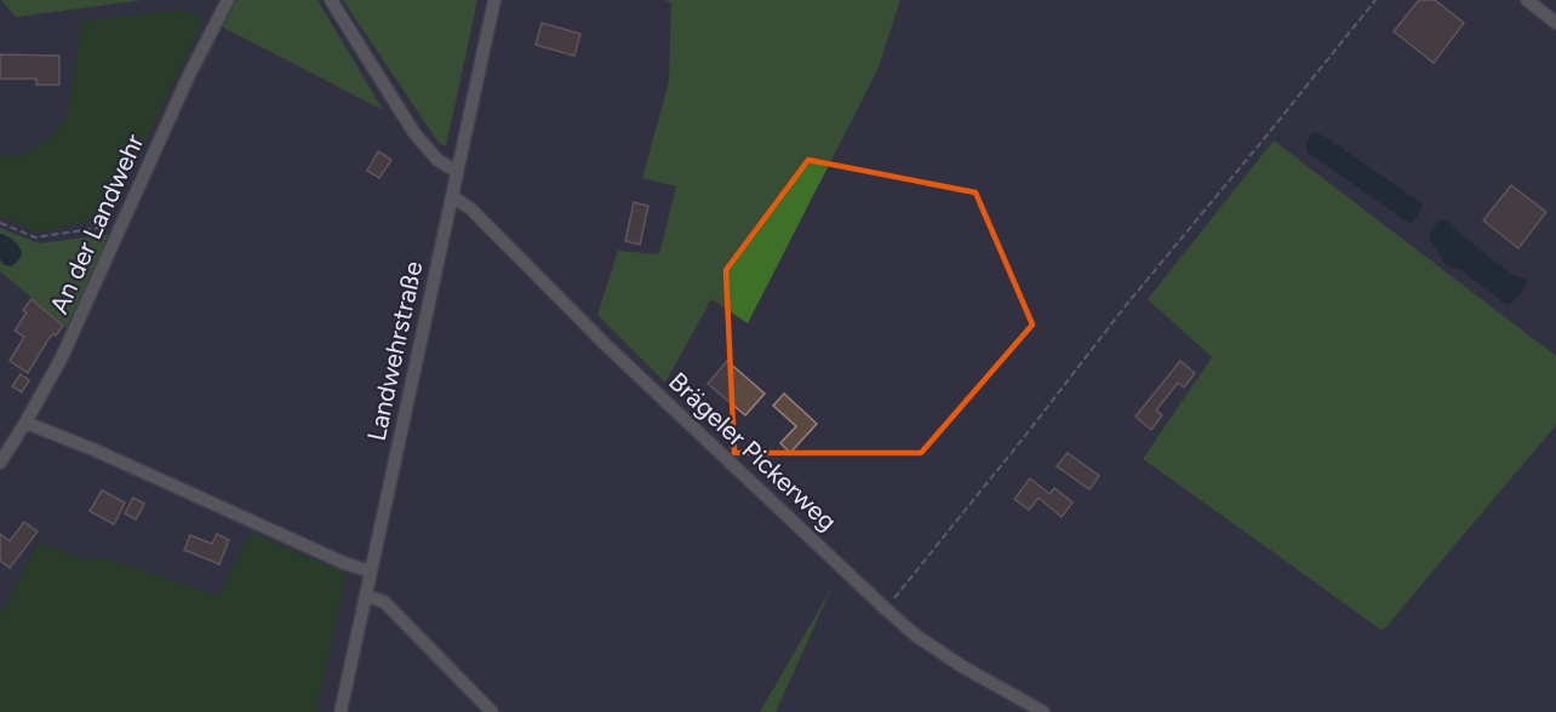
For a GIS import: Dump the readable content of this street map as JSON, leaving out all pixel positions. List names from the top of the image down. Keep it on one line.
{"streets":{"street":["An der Landwehr","Landwehrstraße","Brägeler Pickerweg"]},"crossings":[["Landwehrstraße","Brägeler Pickerweg"]]}
